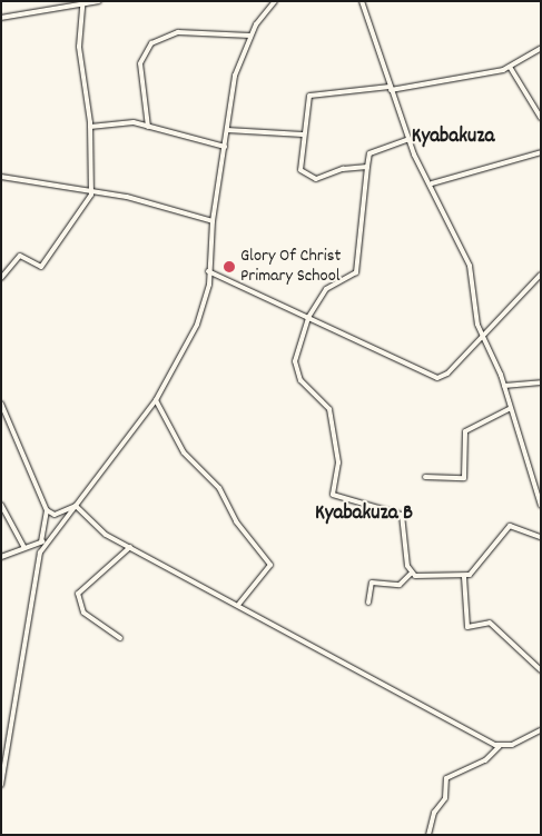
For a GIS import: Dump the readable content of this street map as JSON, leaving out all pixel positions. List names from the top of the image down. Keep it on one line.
{"districts":["Kyabakuza","Kyabakuza B"],"places":["Glory Of Christ Primary School"]}
